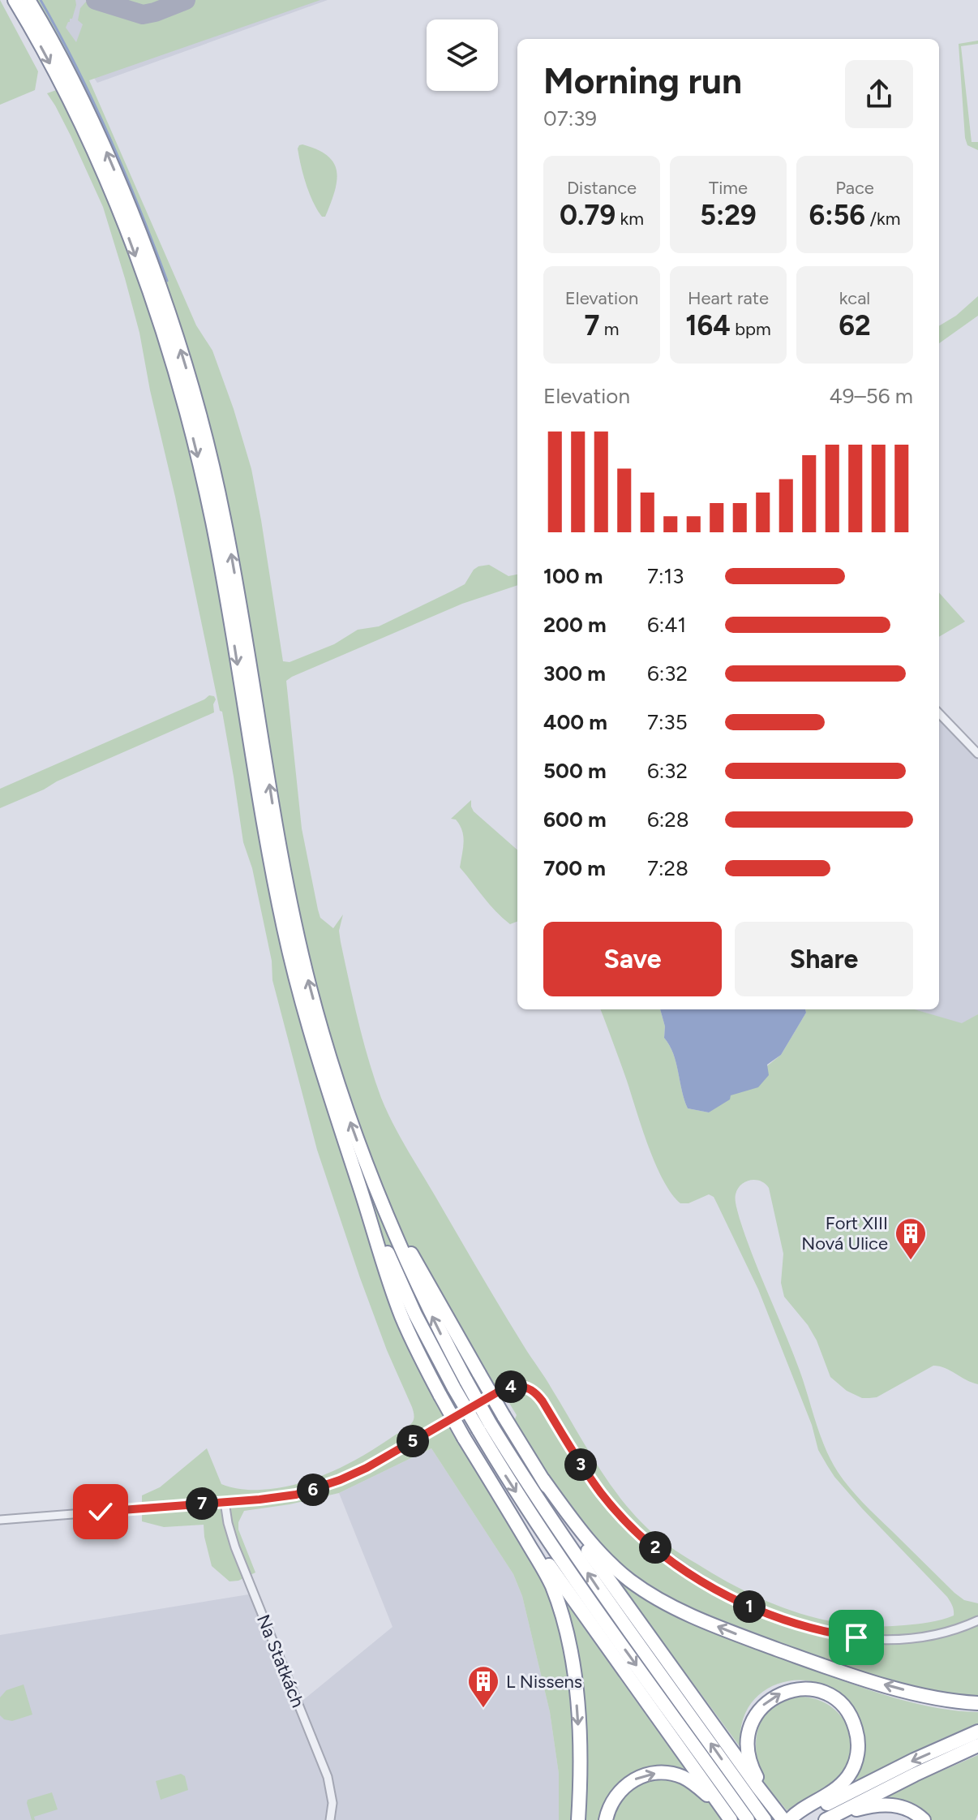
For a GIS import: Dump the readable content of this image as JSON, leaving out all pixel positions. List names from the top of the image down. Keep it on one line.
{"streets":{"street":["Na Statkách"]},"places":{"building":["Fort XIII Nová Ulice","L Nissens"]},"page":{"heading":["Morning run","07:39"],"stats":[["Distance","0.79 km"],["Time","5:29"],["Pace","6:56 /km"],["Elevation","7 m"],["Heart rate","164 bpm"],["kcal","62"]],"chart":["Elevation","49–56 m"],"list":[{"name":"100 m","note":"7:13"},{"name":"200 m","note":"6:41"},{"name":"300 m","note":"6:32"},{"name":"400 m","note":"7:35"},{"name":"500 m","note":"6:32"},{"name":"600 m","note":"6:28"},{"name":"700 m","note":"7:28"}],"buttons":["Save","Share"],"pins":["4","5","3","6","7","2","1"]}}
